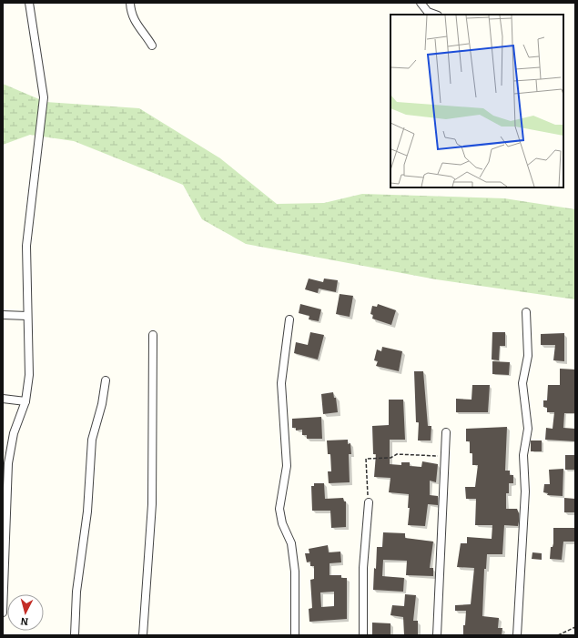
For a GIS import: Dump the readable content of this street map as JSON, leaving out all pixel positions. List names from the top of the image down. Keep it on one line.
{"north":"bottom"}
